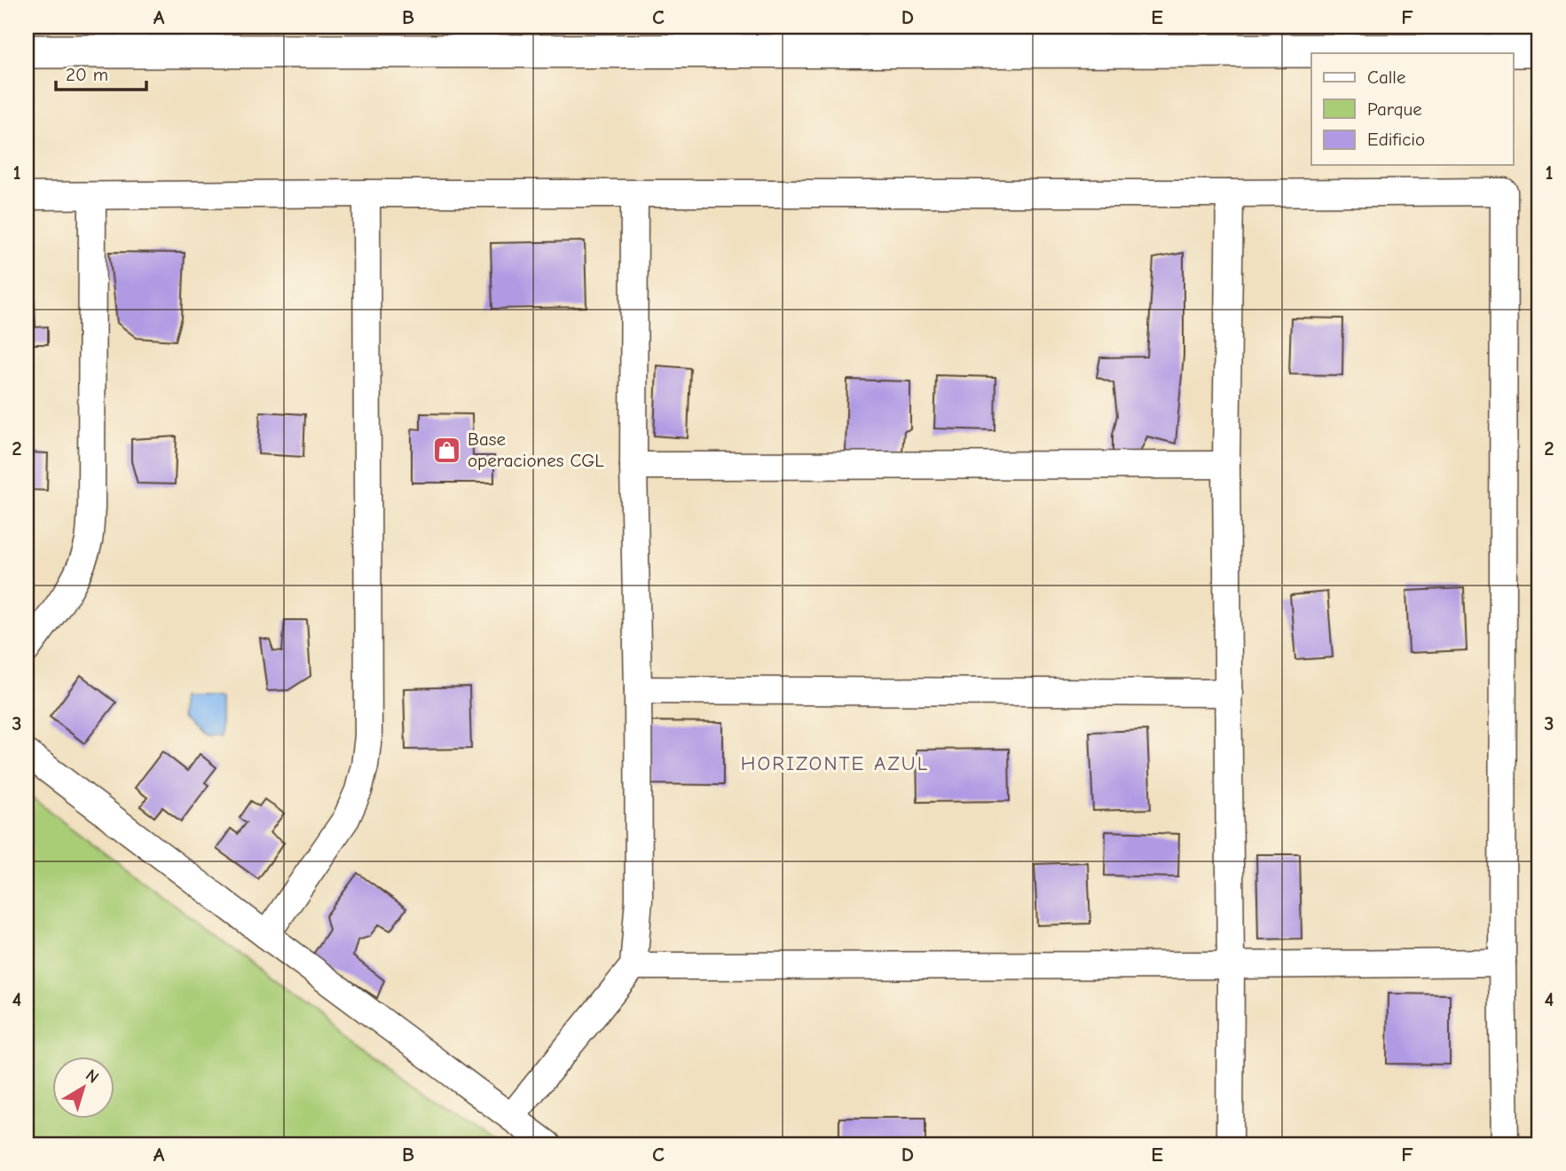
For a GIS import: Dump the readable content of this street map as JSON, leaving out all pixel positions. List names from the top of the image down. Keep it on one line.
{"districts":["HORIZONTE AZUL"],"places":{"shop":["Base operaciones CGL"]},"legend":["Calle","Parque","Edificio"],"scale_bar":"20 m","north":"top right","grid":{"columns":["A","B","C","D","E","F"],"rows":["1","2","3","4"]}}
